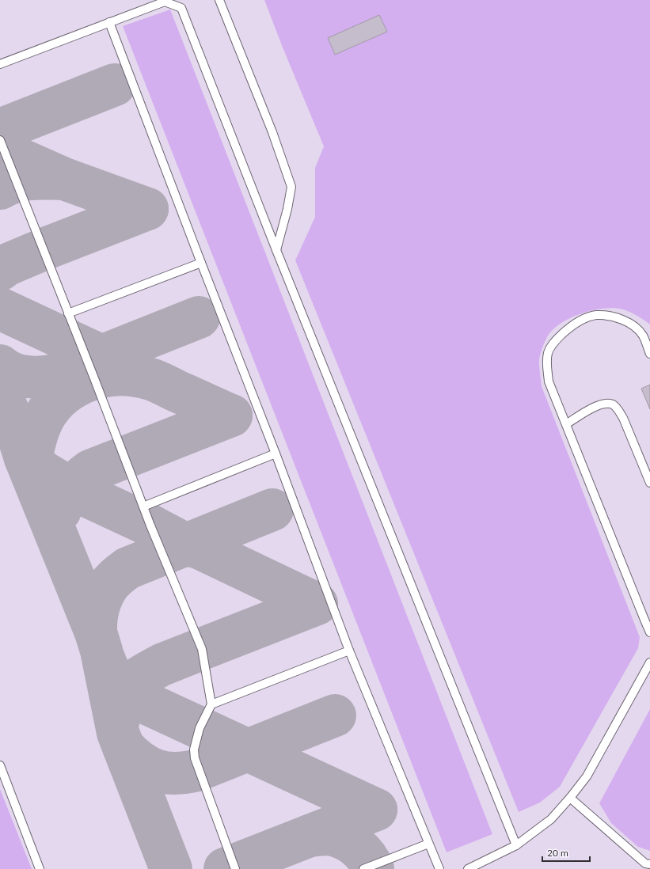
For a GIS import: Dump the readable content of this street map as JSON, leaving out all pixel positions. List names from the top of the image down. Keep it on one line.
{"scale_bar":"20 m"}
